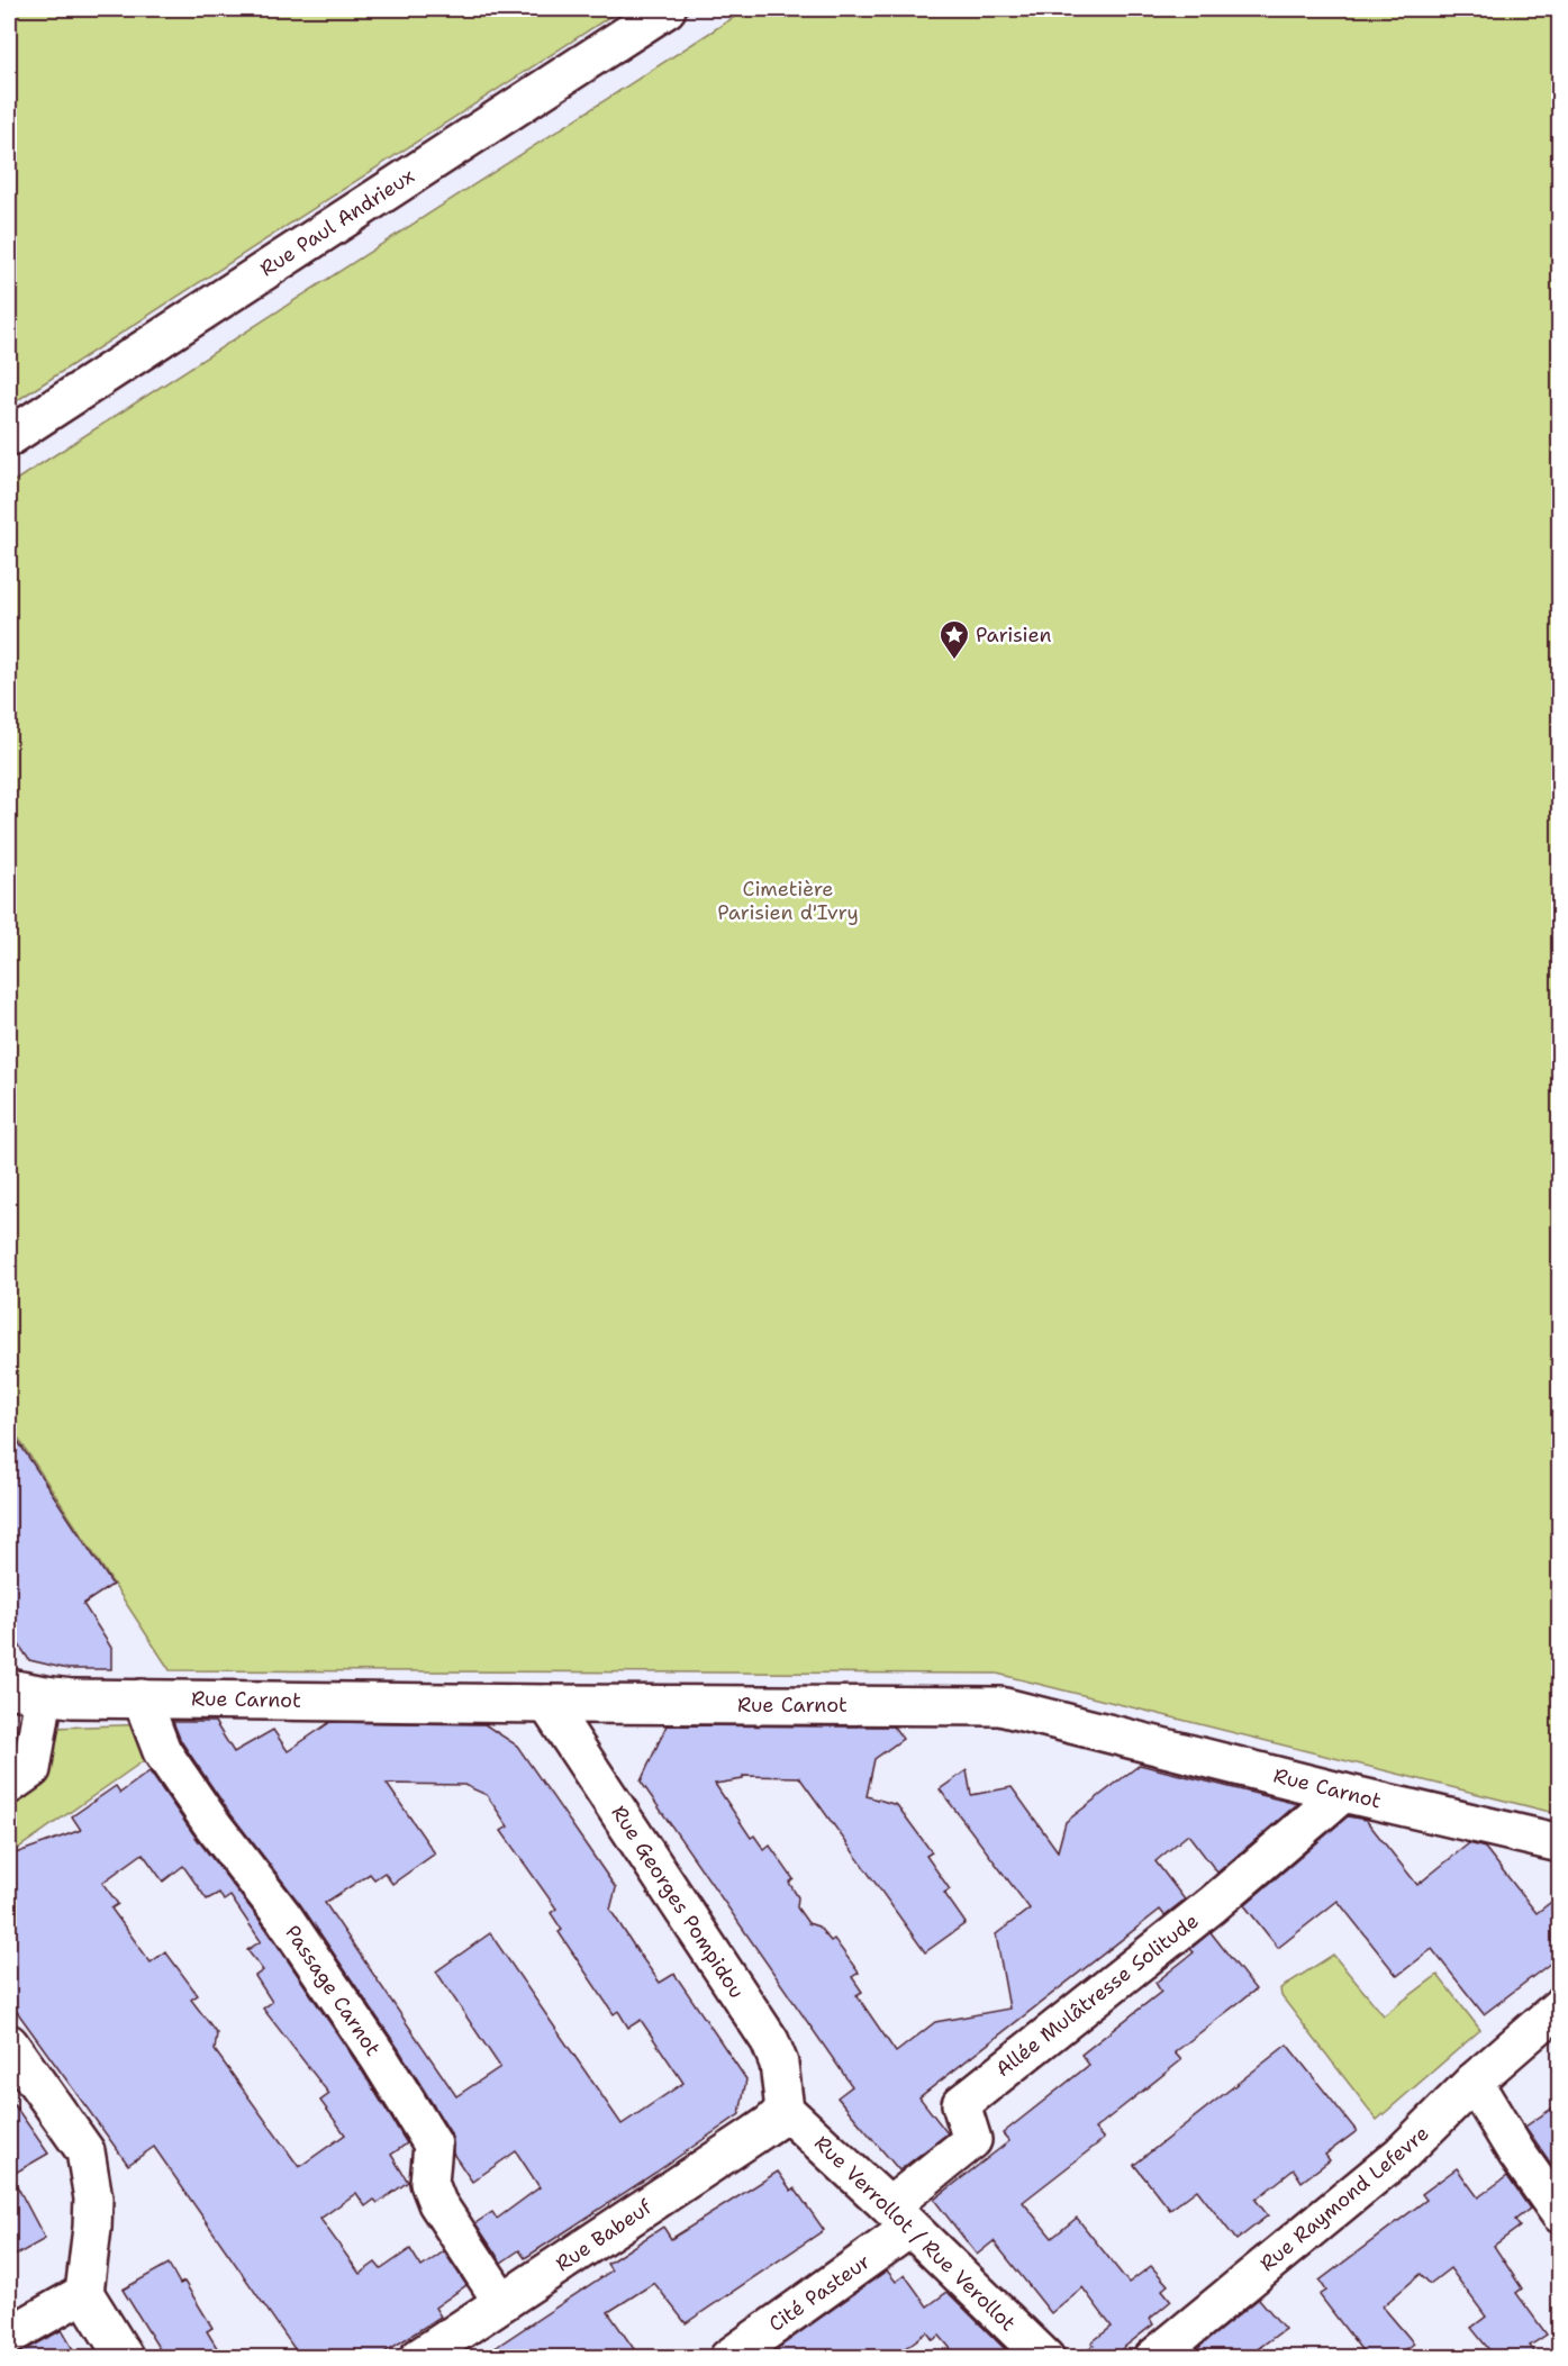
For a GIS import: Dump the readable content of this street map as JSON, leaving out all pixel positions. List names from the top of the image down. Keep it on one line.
{"streets":{"street":["Rue Paul Andrieux","Rue Carnot","Rue Georges Pompidou","Passage Carnot","Allée Mulâtresse Solitude","Rue Raymond Lefevre","Rue Verrollot / Rue Verollot","Rue Babeuf","Cité Pasteur"]},"crossings":[["Rue Carnot","Rue Georges Pompidou"],["Rue Carnot","Passage Carnot"],["Rue Carnot","Allée Mulâtresse Solitude"],["Rue Georges Pompidou","Rue Verrollot / Rue Verollot"],["Rue Georges Pompidou","Rue Babeuf"],["Allée Mulâtresse Solitude","Rue Verrollot / Rue Verollot"],["Allée Mulâtresse Solitude","Cité Pasteur"],["Rue Verrollot / Rue Verollot","Rue Babeuf"],["Rue Verrollot / Rue Verollot","Cité Pasteur"]],"parks":["Cimetière Parisien d'Ivry"],"places":{"place":["Parisien"]}}
